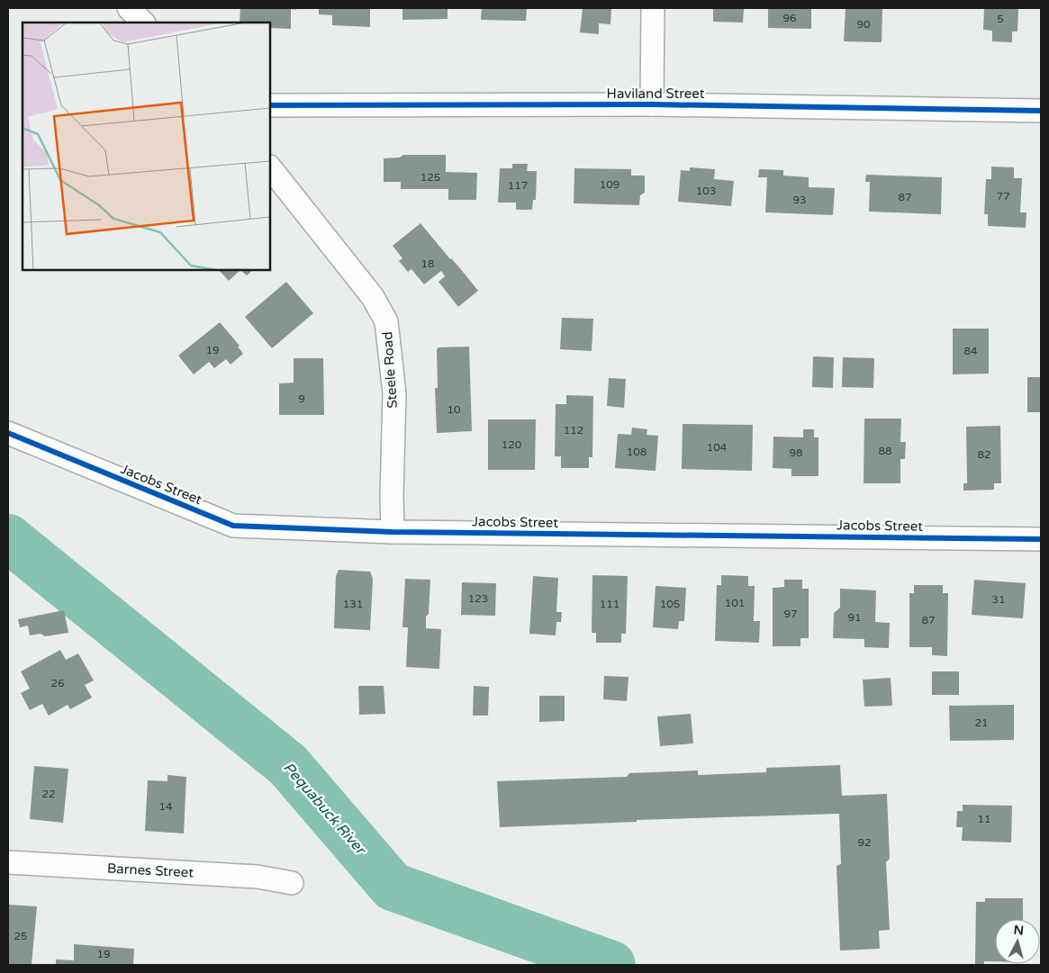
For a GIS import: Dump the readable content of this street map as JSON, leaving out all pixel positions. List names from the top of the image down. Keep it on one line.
{"streets":{"street":["Haviland Street","Steele Road","Jacobs Street","Barnes Street"]},"crossings":[["Steele Road","Jacobs Street"]],"water":["Pequabuck River"],"house_numbers":["96","5","90","125","109","117","103","77","87","93","18","19","84","9","10","112","120","104","88","108","98","82","123","31","101","131","111","105","97","91","87","26","21","22","14","11","92","25","19"],"north":"top"}
